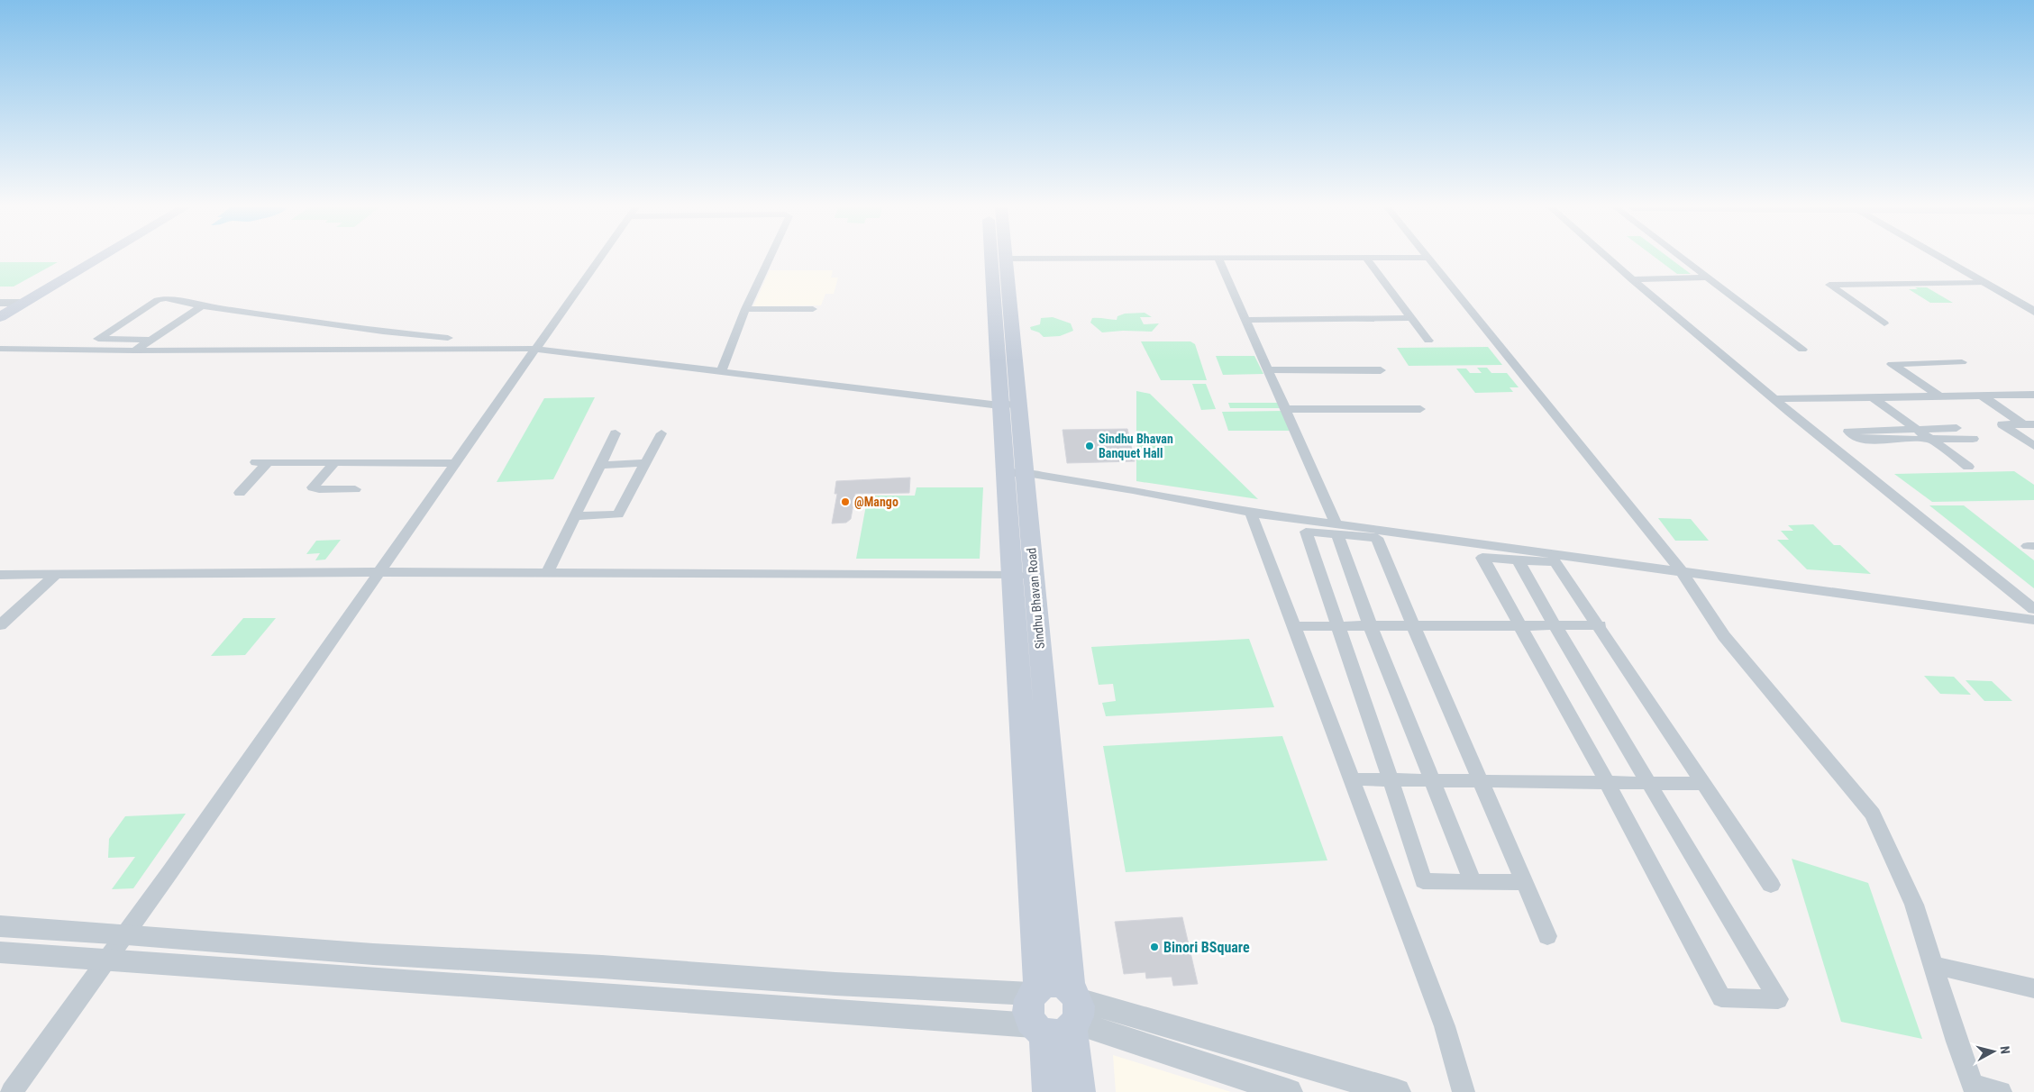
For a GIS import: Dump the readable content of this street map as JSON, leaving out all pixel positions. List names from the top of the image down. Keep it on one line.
{"streets":{"main road":["Sindhu Bhavan Road"]},"places":["Sindhu Bhavan Banquet Hall","@Mango","Binori BSquare"],"north":"right"}
